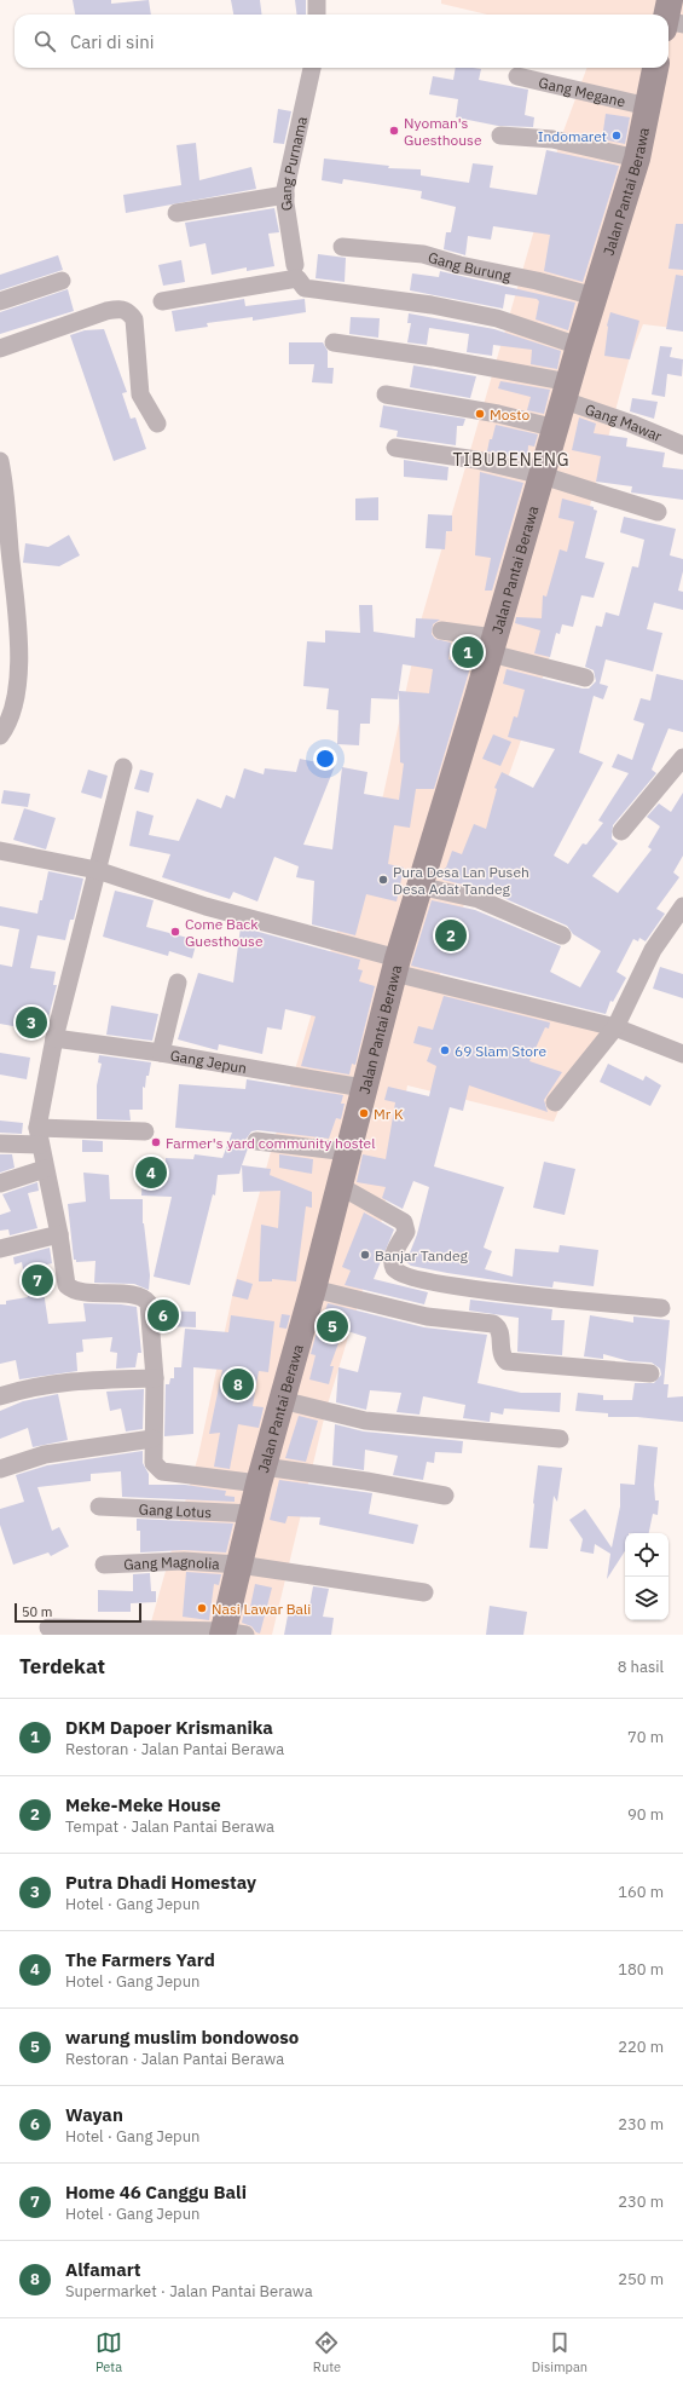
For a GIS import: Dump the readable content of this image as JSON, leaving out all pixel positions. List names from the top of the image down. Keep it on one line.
{"streets":{"street":["Gang Megane","Gang Purnama","Jalan Pantai Berawa","Gang Burung","Gang Mawar","Gang Jepun","Gang Lotus","Gang Magnolia"]},"crossings":[["Gang Megane","Jalan Pantai Berawa"],["Jalan Pantai Berawa","Gang Burung"],["Jalan Pantai Berawa","Gang Mawar"],["Jalan Pantai Berawa","Gang Jepun"],["Jalan Pantai Berawa","Gang Lotus"],["Jalan Pantai Berawa","Gang Magnolia"]],"districts":["TIBUBENENG"],"places":["Nyoman's Guesthouse","Indomaret","Mosto","Pura Desa Lan Puseh Desa Adat Tandeg","Come Back Guesthouse","69 Slam Store","Mr K","Farmer's yard community hostel","Banjar Tandeg","Nasi Lawar Bali"],"scale_bar":"50 m","page":{"search":"Cari di sini","pins":["1","2","3","4","7","6","5","8"],"scale":"50 m","heading":["Terdekat","8 hasil"],"list":[{"mark":"1","name":"DKM Dapoer Krismanika","note":"Restoran · Jalan Pantai Berawa","value":"70 m"},{"mark":"2","name":"Meke-Meke House","note":"Tempat · Jalan Pantai Berawa","value":"90 m"},{"mark":"3","name":"Putra Dhadi Homestay","note":"Hotel · Gang Jepun","value":"160 m"},{"mark":"4","name":"The Farmers Yard","note":"Hotel · Gang Jepun","value":"180 m"},{"mark":"5","name":"warung muslim bondowoso","note":"Restoran · Jalan Pantai Berawa","value":"220 m"},{"mark":"6","name":"Wayan","note":"Hotel · Gang Jepun","value":"230 m"},{"mark":"7","name":"Home 46 Canggu Bali","note":"Hotel · Gang Jepun","value":"230 m"},{"mark":"8","name":"Alfamart","note":"Supermarket · Jalan Pantai Berawa","value":"250 m"}],"nav":["Peta","Rute","Disimpan"]}}
